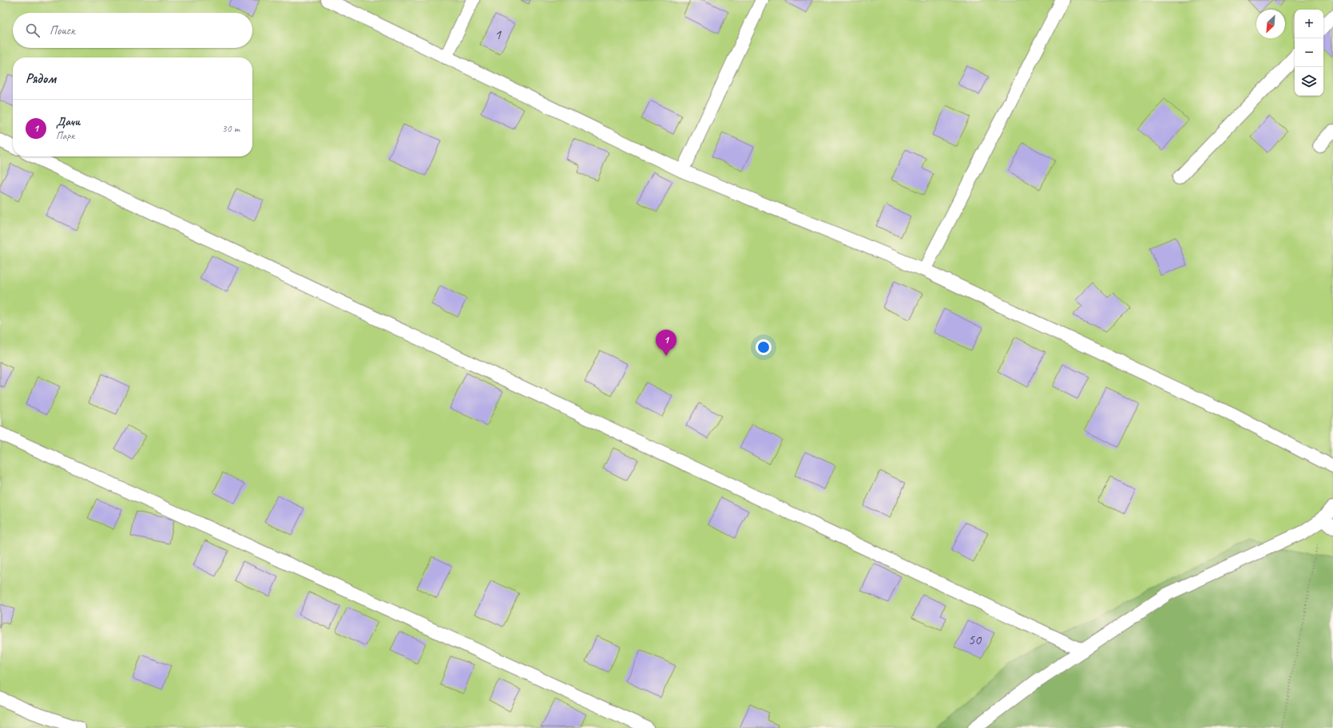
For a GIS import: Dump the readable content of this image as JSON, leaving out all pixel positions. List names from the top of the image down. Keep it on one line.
{"house_numbers":["1","50"],"north":"bottom left","page":{"map_buttons":["+","−"],"search":"Поиск","heading":"Рядом","list":[{"mark":"1","name":"Дачи","note":"Парк","value":"30 m"}],"pins":"1"}}
